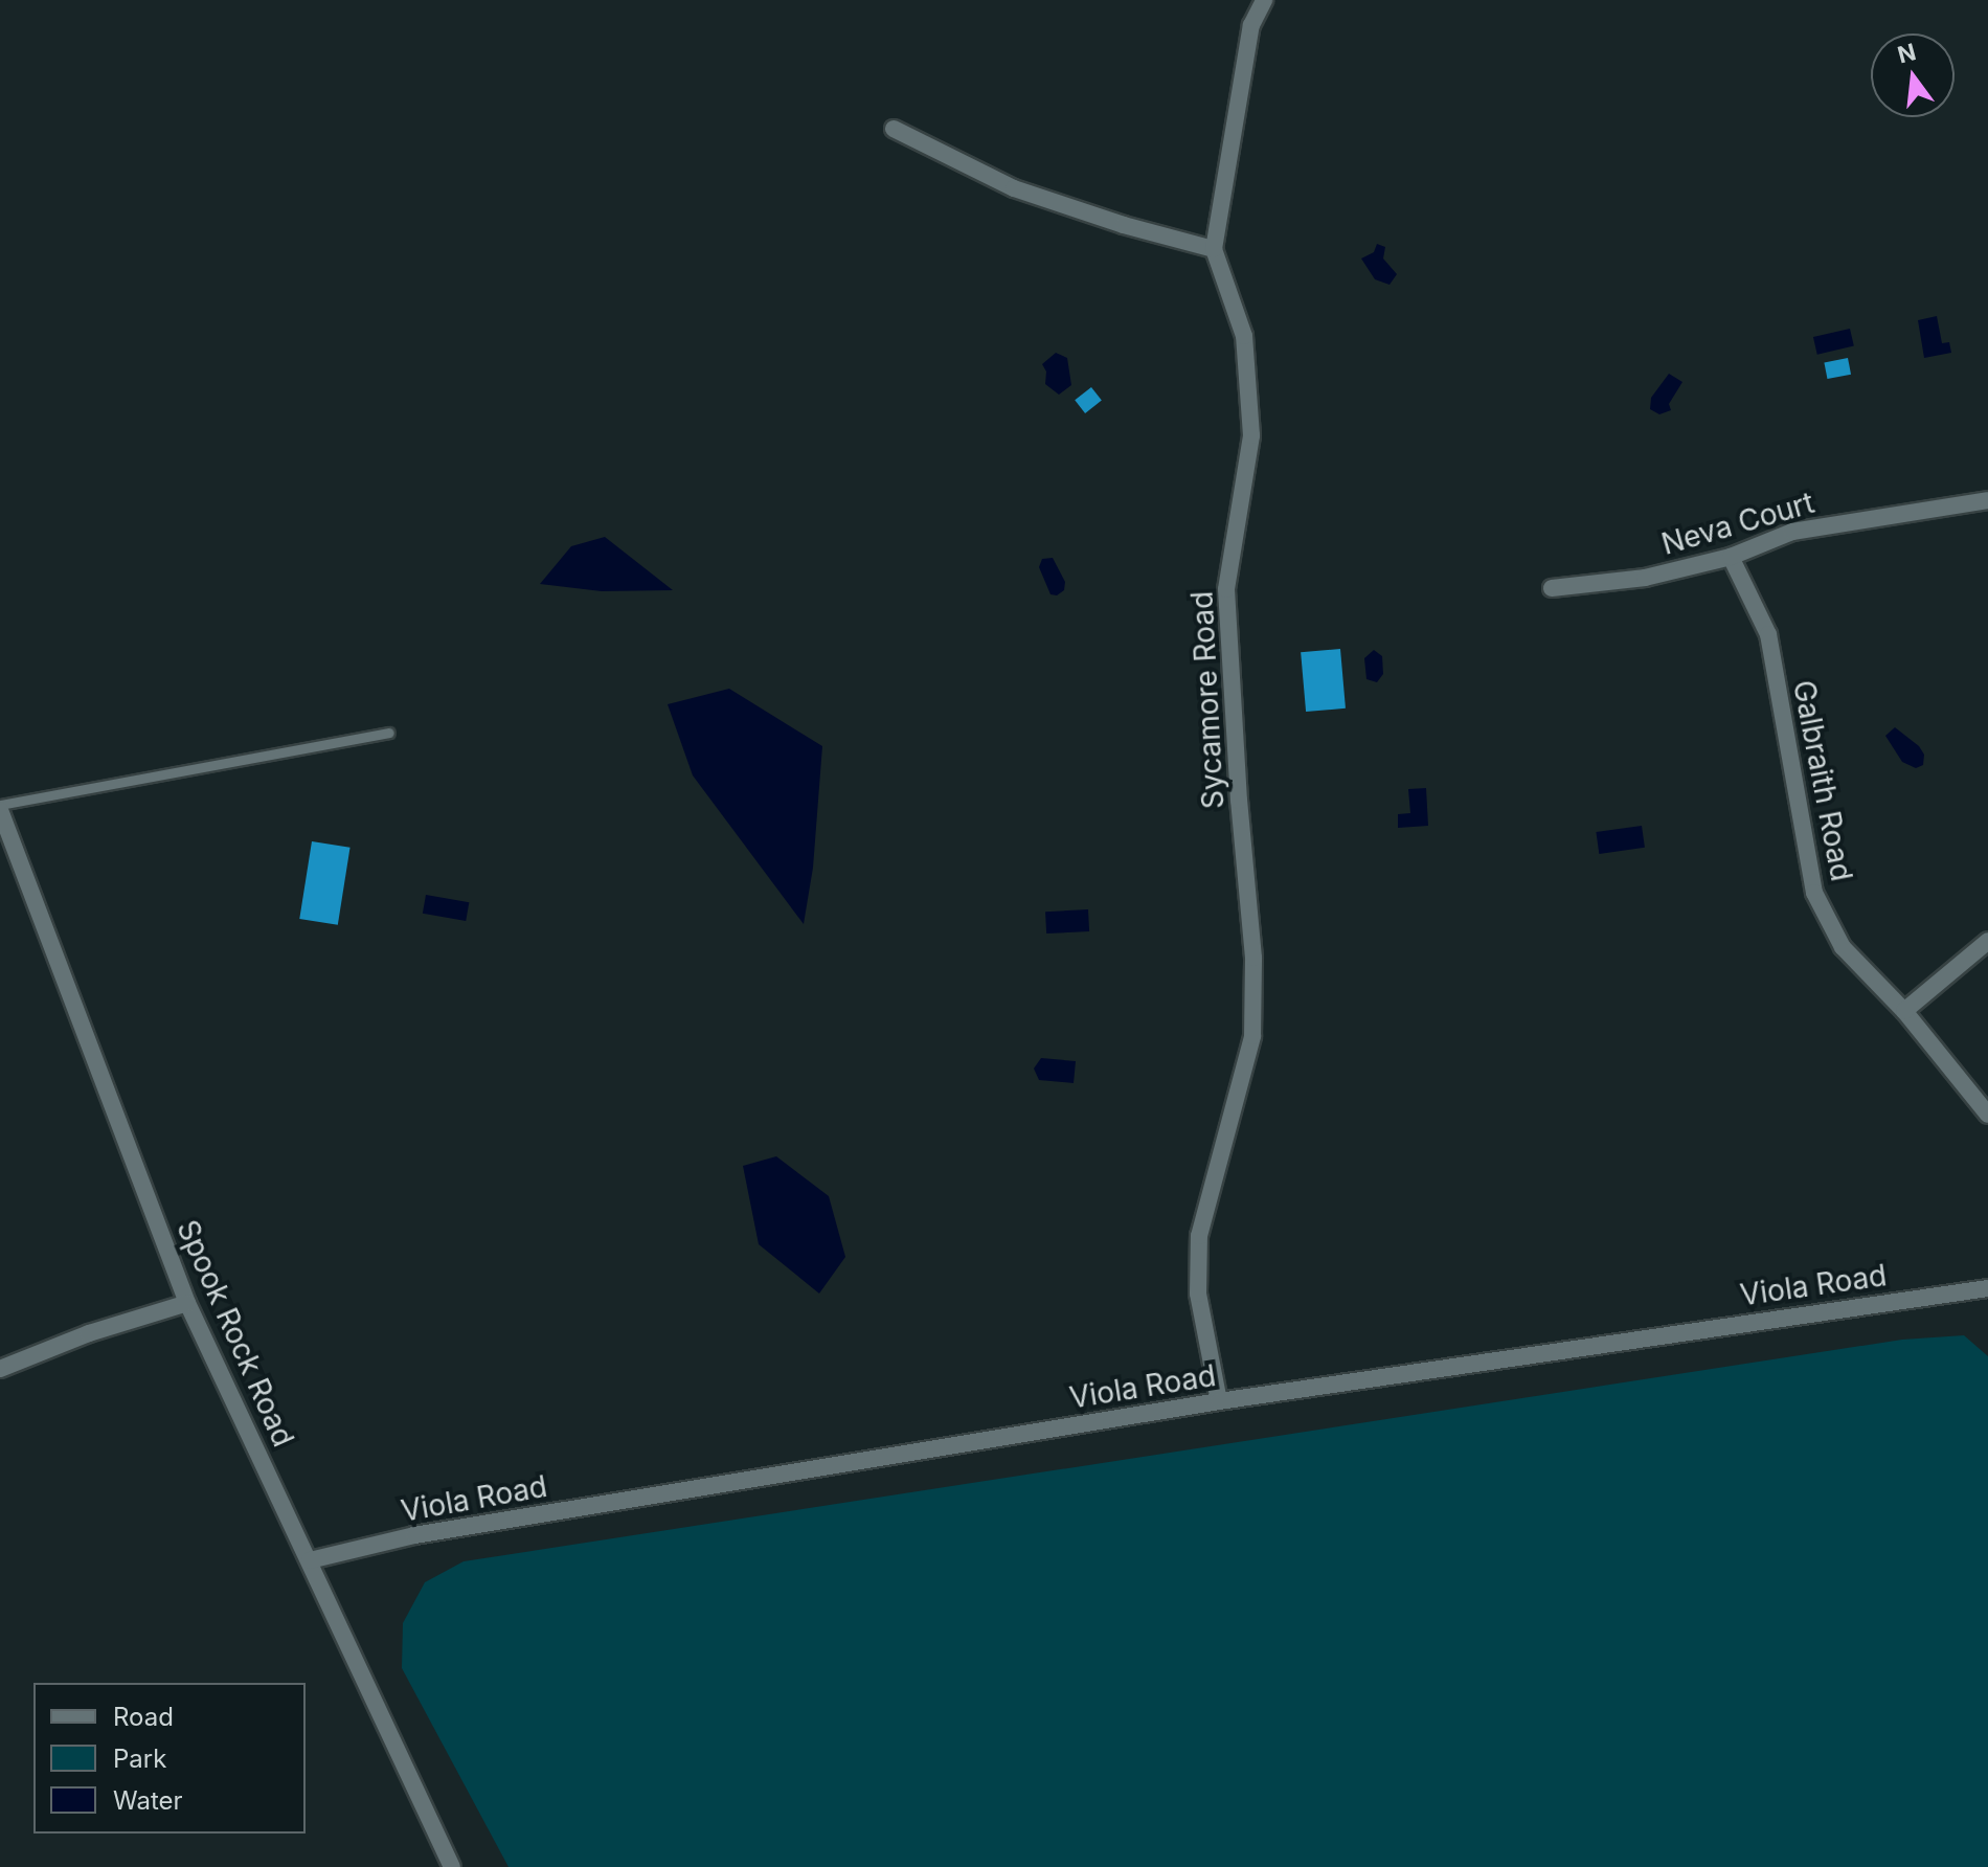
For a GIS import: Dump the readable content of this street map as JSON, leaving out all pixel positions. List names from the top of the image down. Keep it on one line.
{"streets":{"street":["Neva Court","Sycamore Road","Galbraith Road","Viola Road","Spook Rock Road"]},"crossings":[["Neva Court","Galbraith Road"],["Sycamore Road","Viola Road"],["Viola Road","Spook Rock Road"]],"legend":["Road","Park","Water"],"north":"top"}
